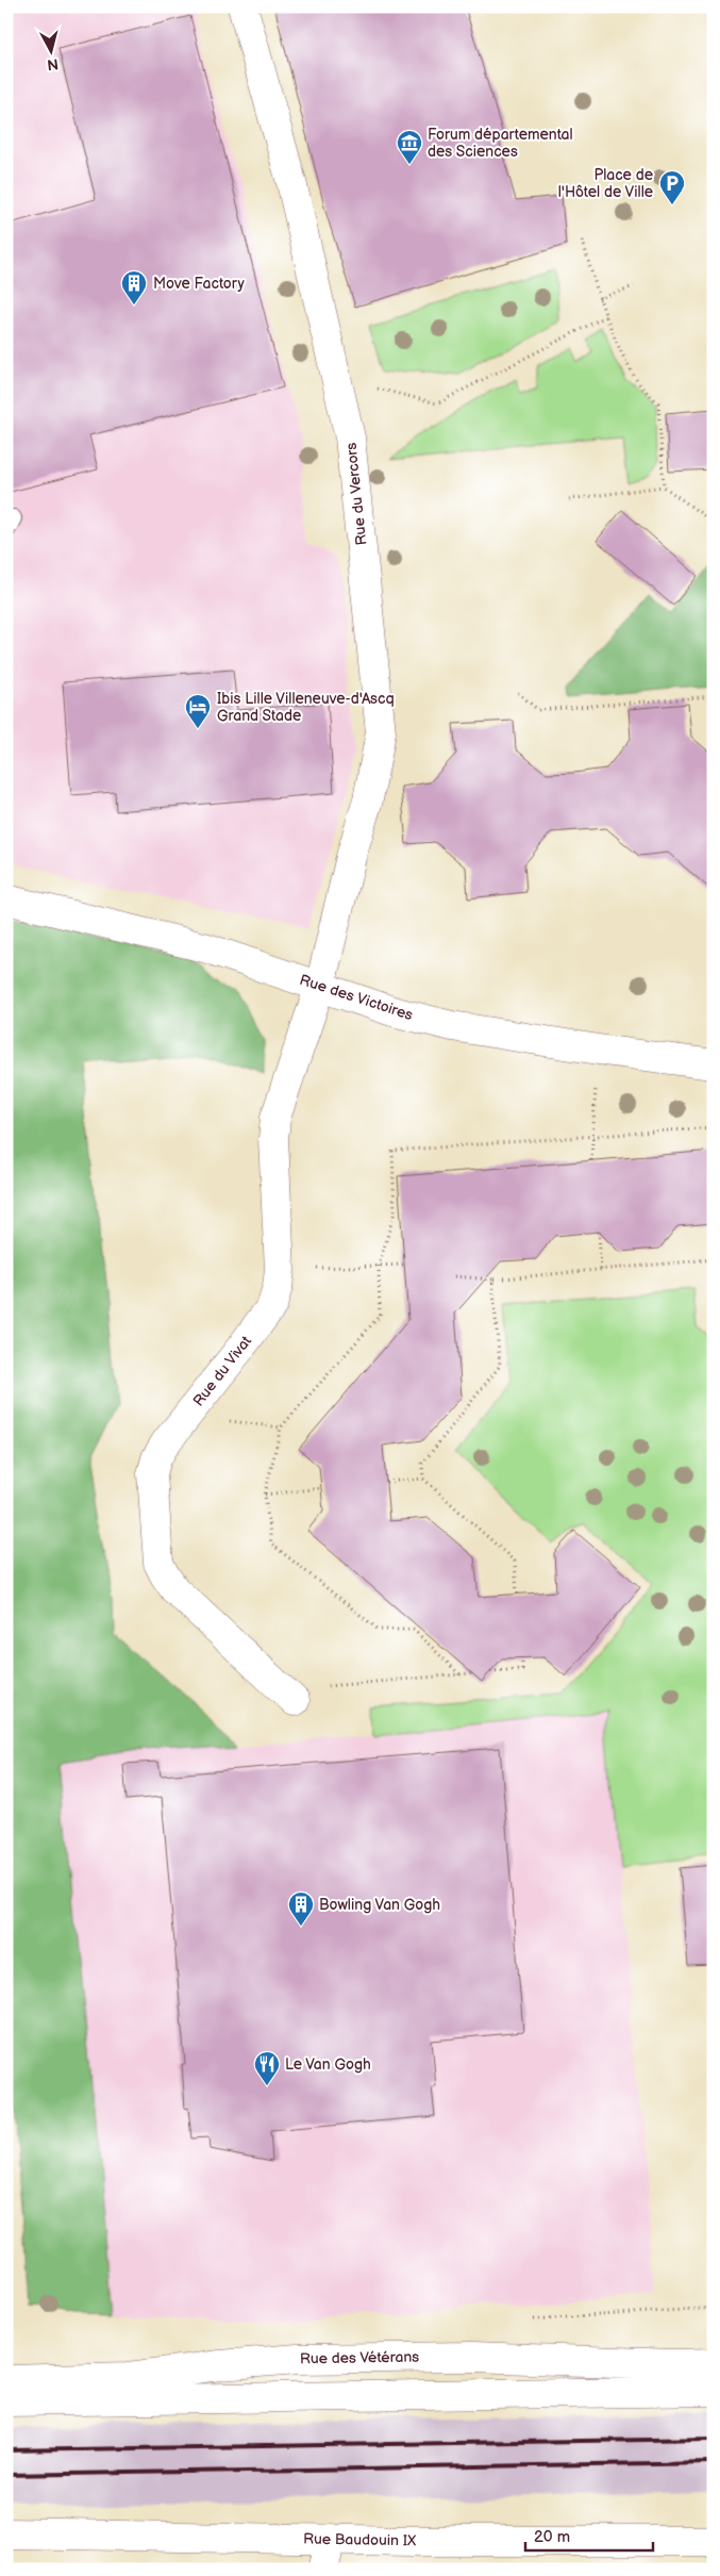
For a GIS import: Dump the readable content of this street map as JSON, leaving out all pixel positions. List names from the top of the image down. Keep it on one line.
{"streets":{"street":["Rue du Vercors","Rue des Victoires","Rue du Vivat","Rue des Vétérans","Rue Baudouin IX"]},"crossings":[["Rue du Vercors","Rue des Victoires"],["Rue du Vercors","Rue du Vivat"],["Rue des Victoires","Rue du Vivat"]],"places":{"museum":["Forum départemental des Sciences"],"parking":["Place de l'Hôtel de Ville"],"building":["Move Factory","Bowling Van Gogh"],"hotel":["Ibis Lille Villeneuve-d'Ascq Grand Stade"],"restaurant":["Le Van Gogh"]},"scale_bar":"20 m","north":"bottom"}
